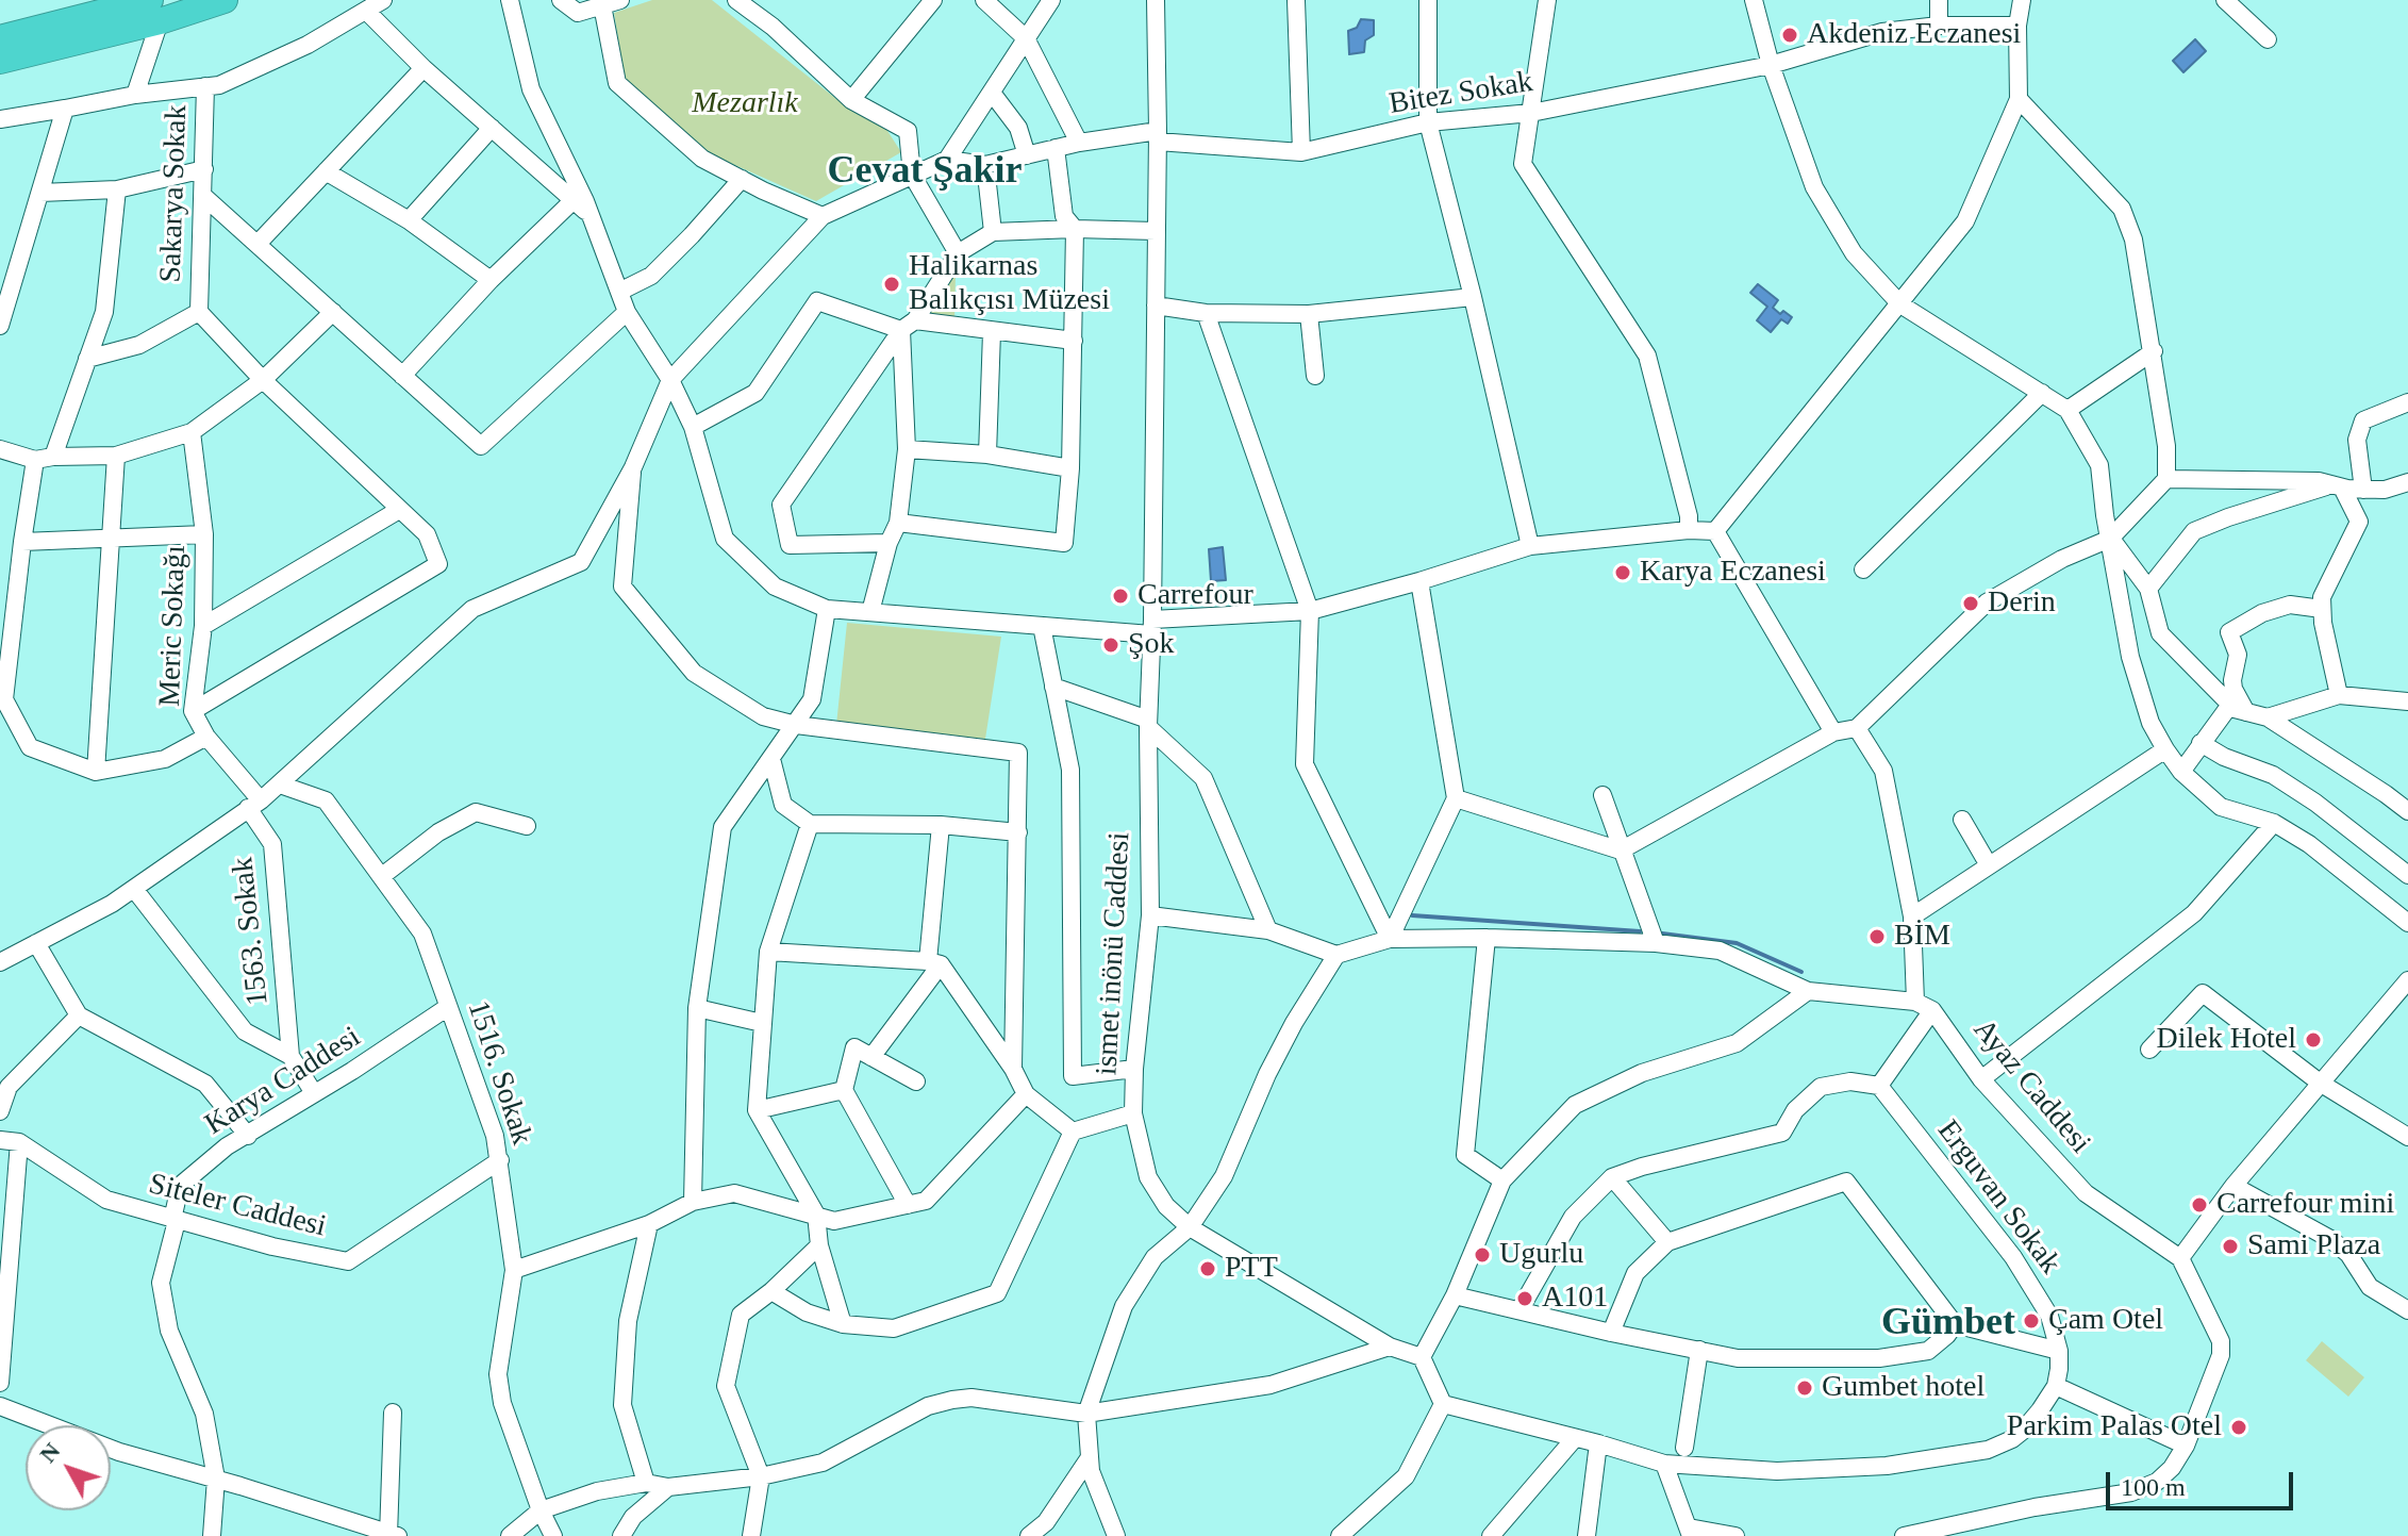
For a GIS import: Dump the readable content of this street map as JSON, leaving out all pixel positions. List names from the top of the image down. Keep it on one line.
{"streets":{"street":["Bitez Sokak","Sakarya Sokak","Meric Sokağı","1563. Sokak","ismet inönü Caddesi","1516. Sokak","Karya Caddesi","Ayaz Caddesi","Erguvan Sokak","Siteler Caddesi"]},"crossings":[["Bitez Sokak","ismet inönü Caddesi"],["Sakarya Sokak","Meric Sokağı"],["Meric Sokağı","1563. Sokak"],["1516. Sokak","Karya Caddesi"],["1516. Sokak","Siteler Caddesi"],["Karya Caddesi","Siteler Caddesi"]],"districts":["Cevat Şakir","Gümbet"],"parks":["Mezarlık"],"places":["Akdeniz Eczanesi","Halikarnas Balıkçısı Müzesi","Karya Eczanesi","Carrefour","Derin","Şok","BİM","Dilek Hotel","Carrefour mini","Sami Plaza","Ugurlu","PTT","A101","Çam Otel","Gumbet hotel","Parkim Palas Otel"],"scale_bar":"100 m","north":"top left"}
